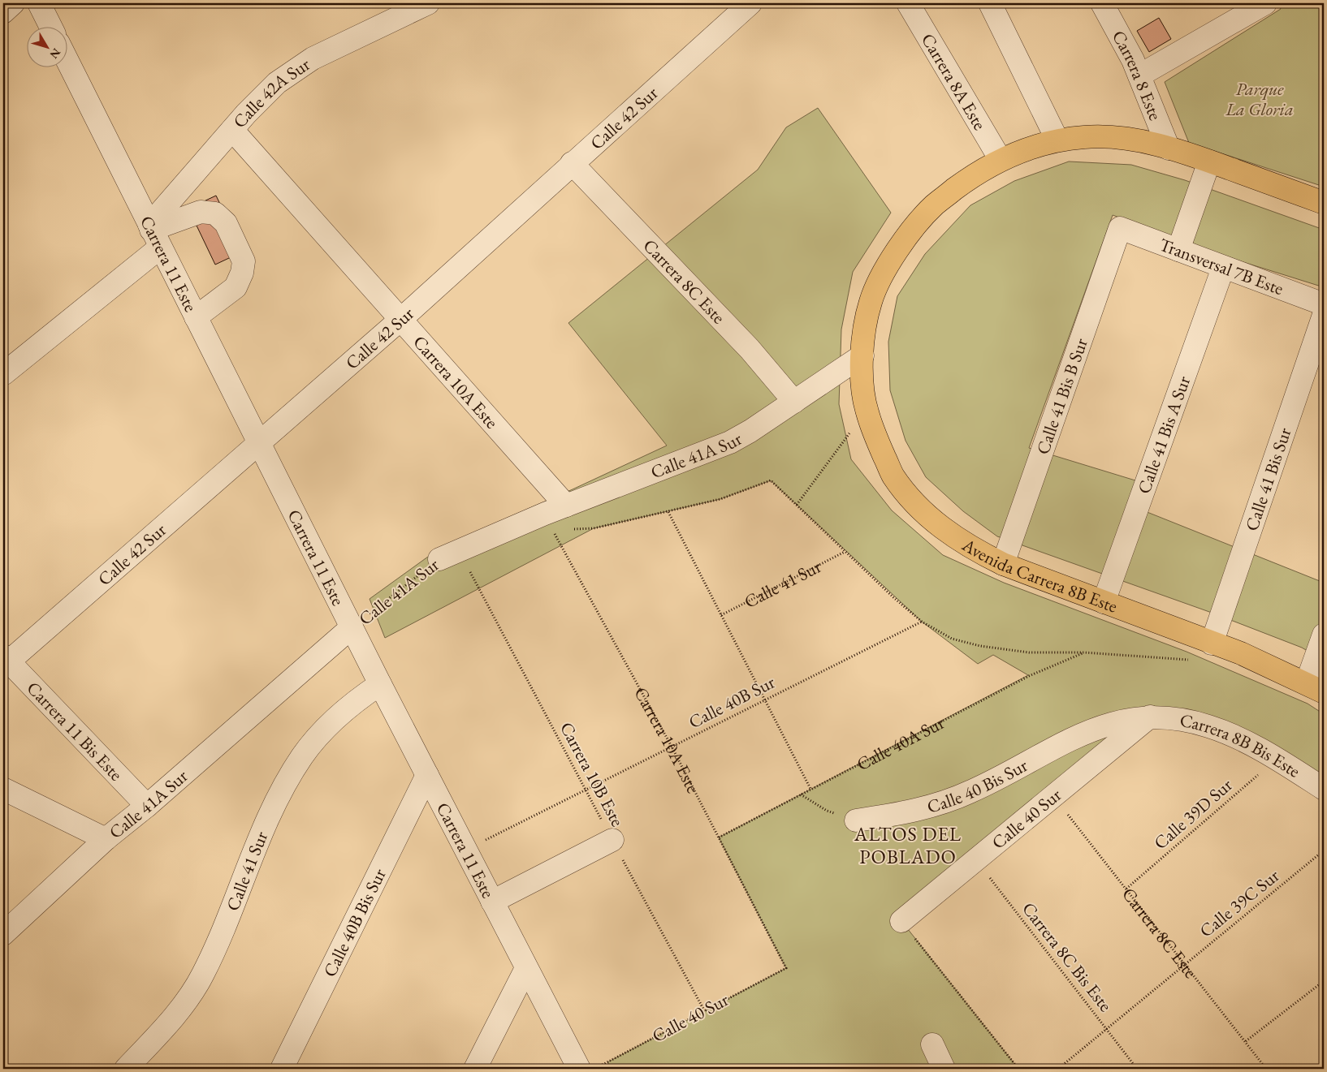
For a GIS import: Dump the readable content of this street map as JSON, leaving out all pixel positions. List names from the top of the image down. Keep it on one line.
{"streets":{"main road":["Avenida Carrera 8B Este"],"street":["Carrera 8 Este","Carrera 8A Este","Calle 42A Sur","Calle 42 Sur","Carrera 11 Este","Transversal 7B Este","Carrera 8C Este","Carrera 10A Este","Calle 41 Bis B Sur","Calle 41 Bis A Sur","Calle 41A Sur","Calle 41 Bis Sur","Calle 41 Sur","Carrera 11 Bis Este","Carrera 8B Bis Este","Calle 40 Bis Sur","Calle 40 Sur","Calle 40B Bis Sur"],"path":["Calle 40B Sur","Calle 40A Sur","Carrera 10B Este","Calle 39D Sur","Calle 39C Sur","Carrera 8C Bis Este"]},"crossings":[["Carrera 8 Este","Avenida Carrera 8B Este"],["Carrera 8A Este","Avenida Carrera 8B Este"],["Calle 42A Sur","Carrera 11 Este"],["Calle 42A Sur","Carrera 10A Este"],["Calle 42 Sur","Carrera 11 Este"],["Calle 42 Sur","Carrera 8C Este"],["Calle 42 Sur","Carrera 10A Este"],["Calle 42 Sur","Carrera 11 Bis Este"],["Carrera 11 Este","Calle 41A Sur"],["Carrera 11 Este","Calle 41 Sur"],["Carrera 11 Este","Calle 40B Sur"],["Carrera 11 Este","Calle 40B Bis Sur"],["Transversal 7B Este","Calle 41 Bis B Sur"],["Transversal 7B Este","Calle 41 Bis A Sur"],["Carrera 8C Este","Calle 41A Sur"],["Carrera 8C Este","Calle 39D Sur"],["Carrera 8C Este","Calle 40 Sur"],["Carrera 8C Este","Calle 39C Sur"],["Carrera 10A Este","Calle 41A Sur"],["Carrera 10A Este","Calle 40B Sur"],["Carrera 10A Este","Calle 40A Sur"],["Carrera 10A Este","Calle 40 Sur"],["Calle 41 Bis B Sur","Avenida Carrera 8B Este"],["Calle 41 Bis A Sur","Avenida Carrera 8B Este"],["Calle 41A Sur","Avenida Carrera 8B Este"],["Calle 41A Sur","Carrera 11 Bis Este"],["Calle 41A Sur","Carrera 10B Este"],["Calle 41 Bis Sur","Avenida Carrera 8B Este"],["Calle 40B Sur","Carrera 10B Este"],["Carrera 8B Bis Este","Calle 40 Bis Sur"],["Carrera 8B Bis Este","Calle 39D Sur"],["Carrera 8B Bis Este","Calle 40 Sur"],["Carrera 10B Este","Calle 40 Sur"],["Calle 40 Bis Sur","Calle 40 Sur"],["Calle 40 Sur","Carrera 8C Bis Este"],["Calle 39C Sur","Carrera 8C Bis Este"]],"districts":["ALTOS DEL POBLADO"],"parks":["Parque La Gloria"],"north":"bottom right"}
